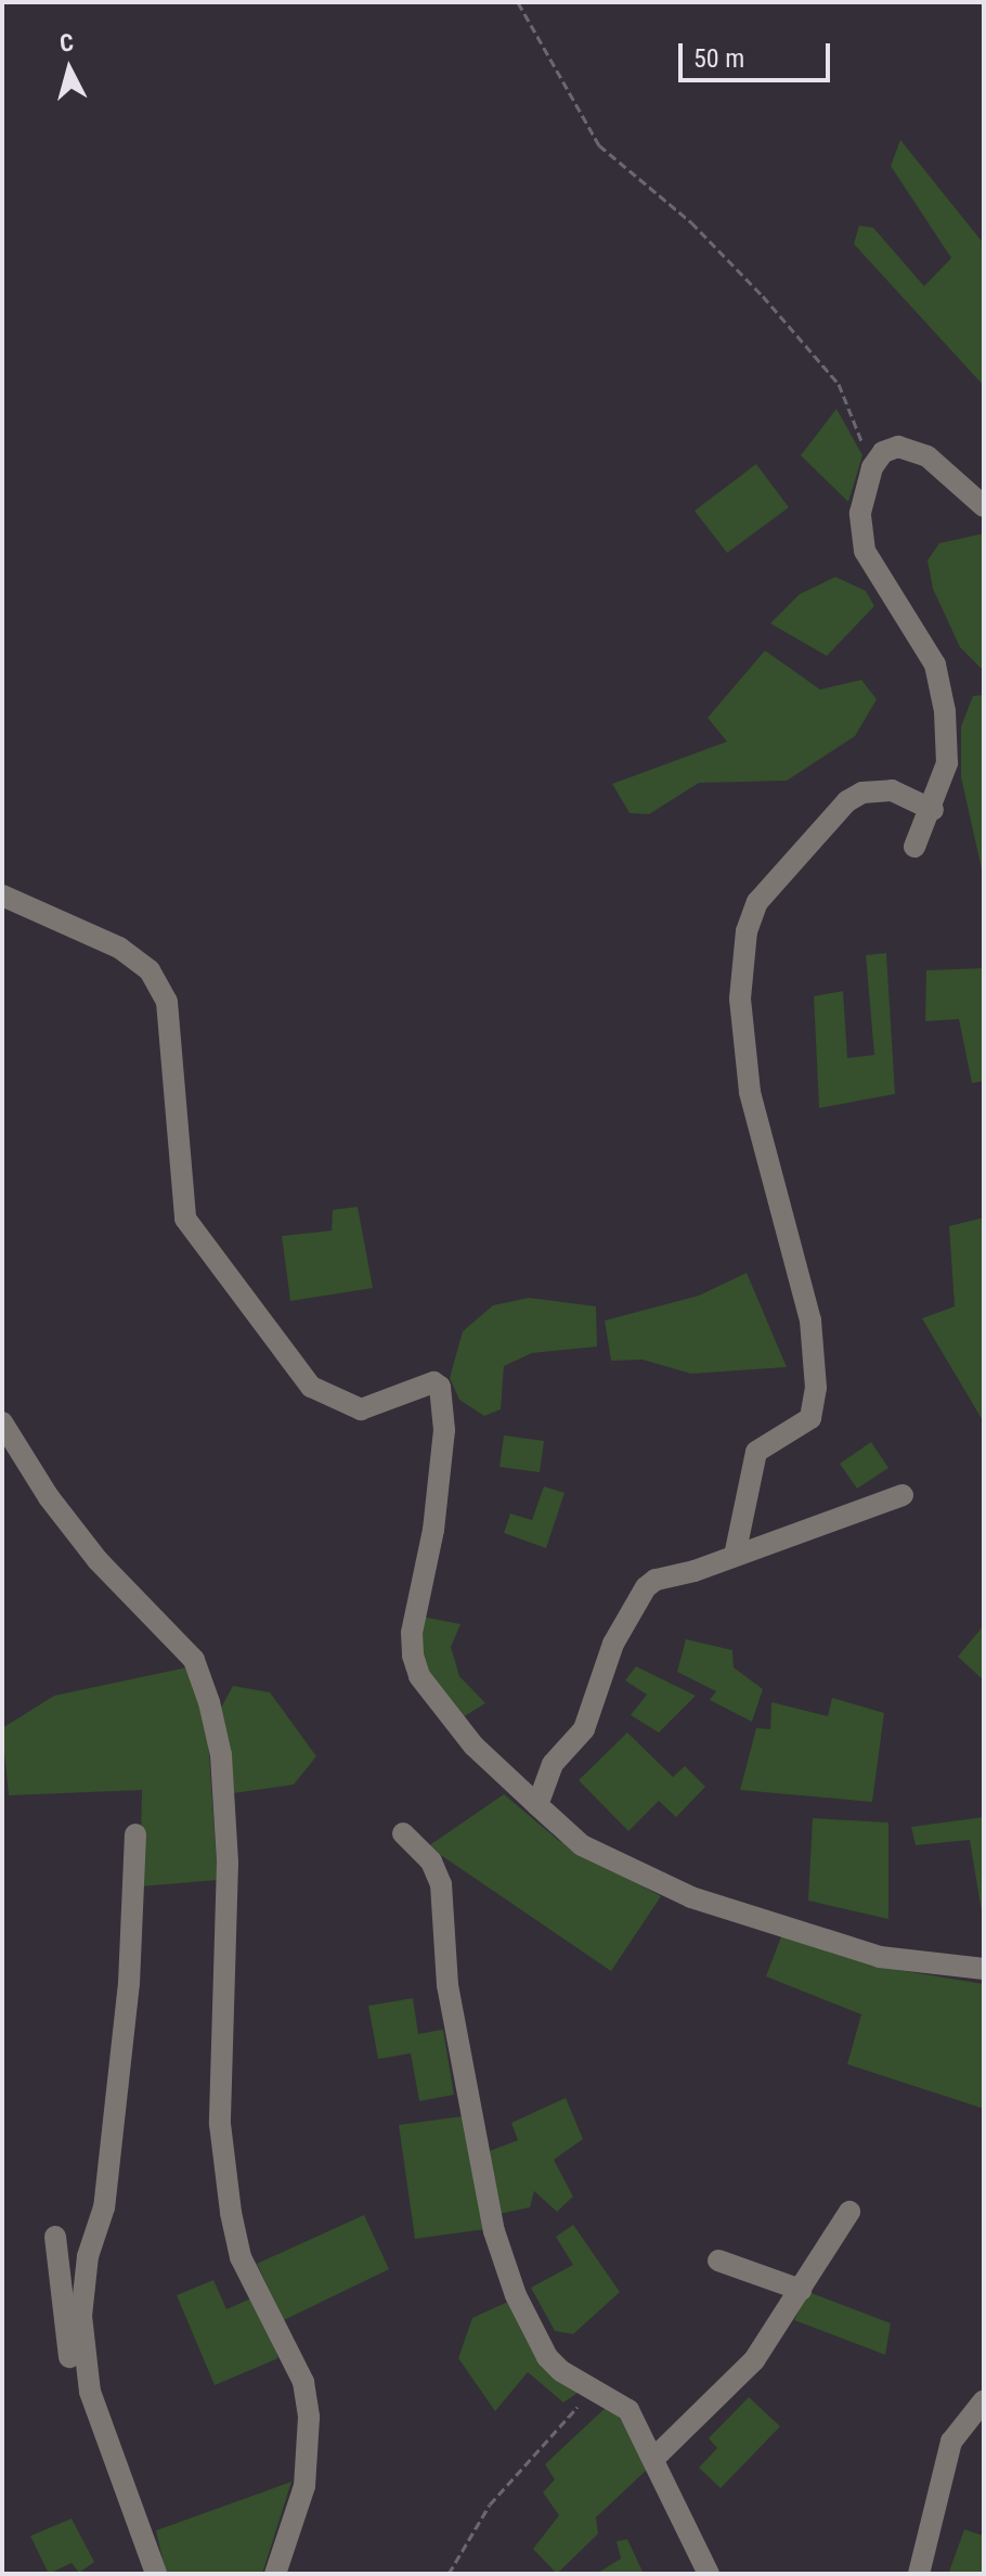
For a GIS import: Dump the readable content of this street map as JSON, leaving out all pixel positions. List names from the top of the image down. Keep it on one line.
{"scale_bar":"50 m","north":"top"}
